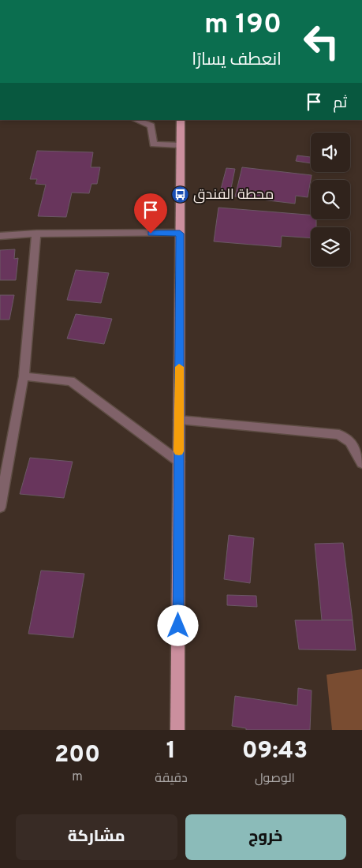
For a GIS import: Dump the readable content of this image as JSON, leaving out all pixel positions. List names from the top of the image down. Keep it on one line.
{"places":{"bus stop":["محطة الفندق"]},"page":{"turn":["190 m","انعطف يسارًا"],"then":"ثم","eta":["09:43","الوصول","1","دقيقة","200","m"],"buttons":["خروج","مشاركة"]}}
